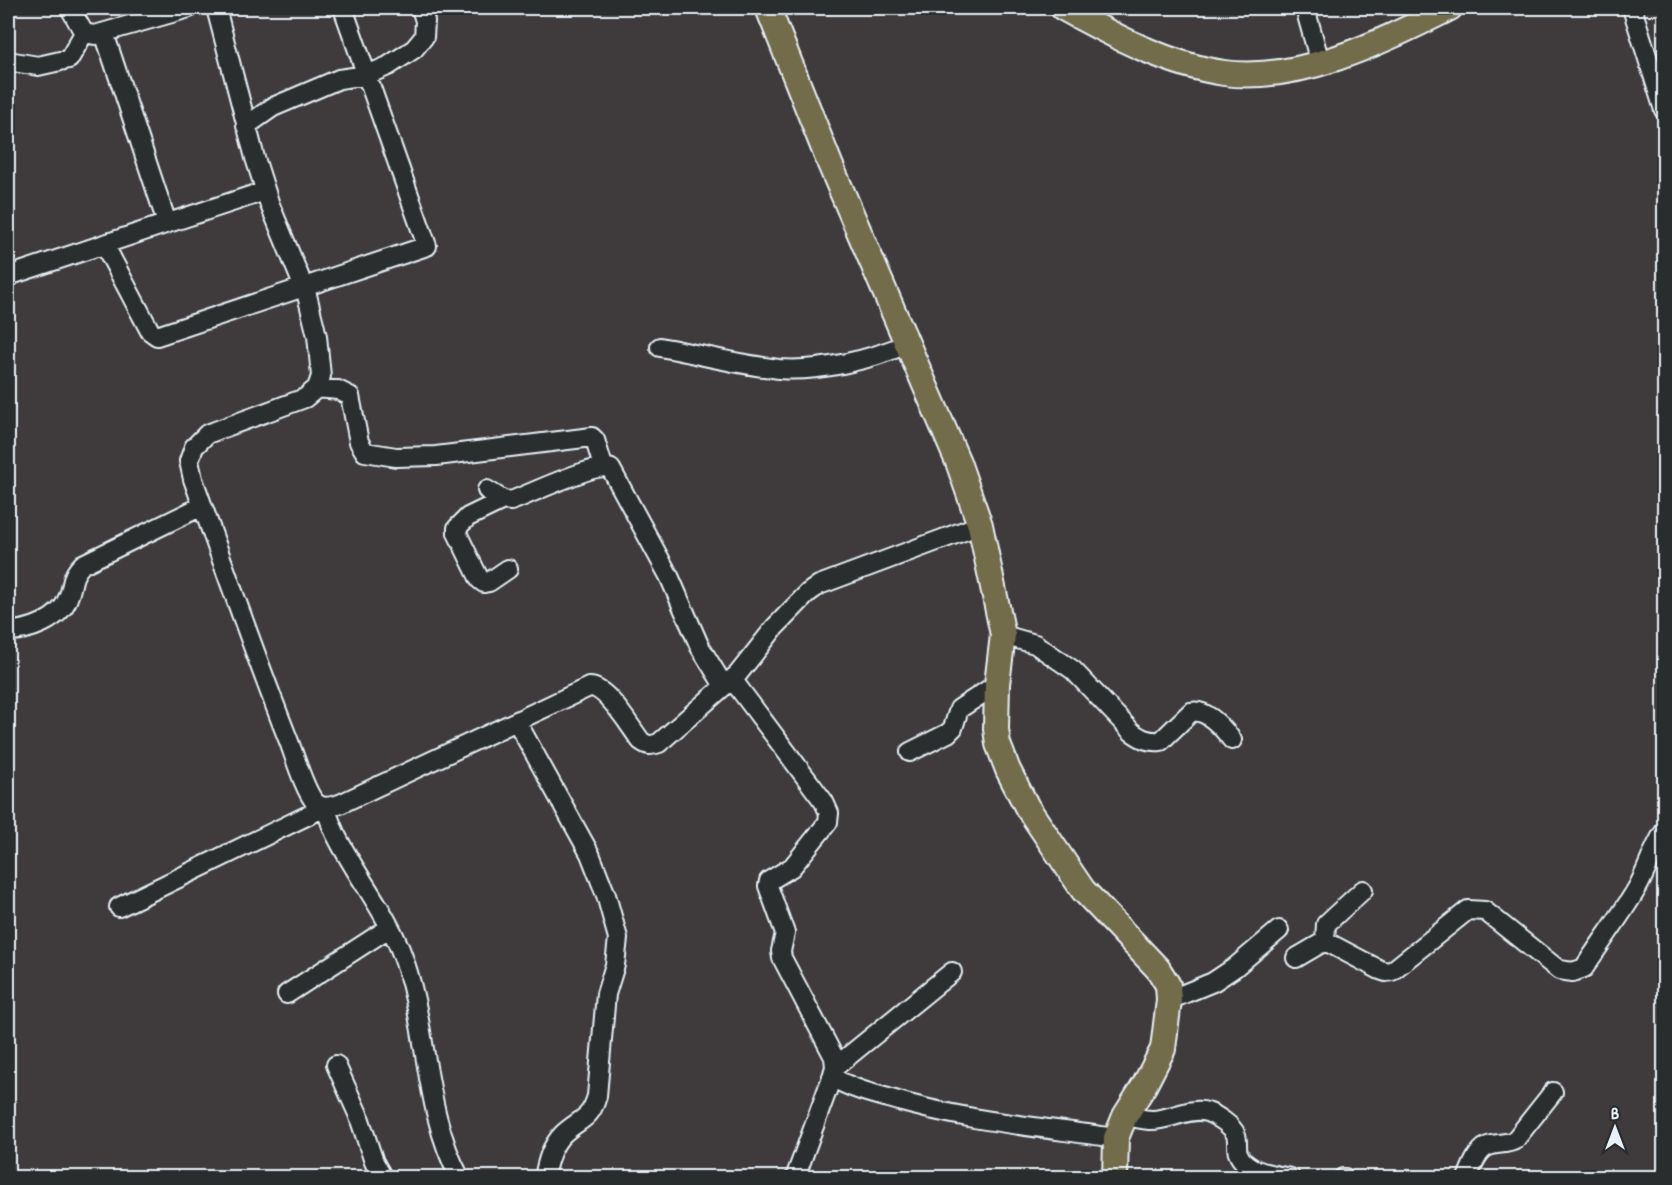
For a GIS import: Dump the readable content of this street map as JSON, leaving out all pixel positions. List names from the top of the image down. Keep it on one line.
{"north":"top"}
